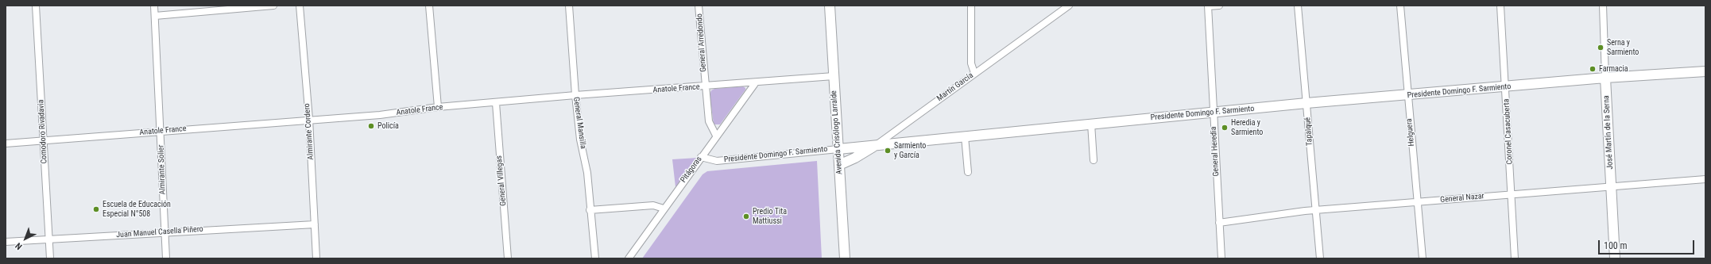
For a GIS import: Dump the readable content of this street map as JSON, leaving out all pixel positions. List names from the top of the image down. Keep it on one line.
{"streets":{"street":["General Arredondo","Martín García","Anatole France","Presidente Domingo F. Sarmiento","General Mansilla","Comodoro Rivadavia","Almirante Cordero","Tapalqué","Coronel Casacuberta","Avenida Crisólogo Larralde","Helguera","José Martín de la Serna","General Heredia","Almirante Solier","Pitágoras","General Villegas","General Nazar","Juan Manuel Casella Piñero"]},"crossings":[["General Arredondo","Anatole France"],["General Arredondo","Pitágoras"],["Martín García","Presidente Domingo F. Sarmiento"],["Martín García","Avenida Crisólogo Larralde"],["Anatole France","General Mansilla"],["Anatole France","Comodoro Rivadavia"],["Anatole France","Almirante Cordero"],["Anatole France","Avenida Crisólogo Larralde"],["Anatole France","Almirante Solier"],["Anatole France","Pitágoras"],["Anatole France","General Villegas"],["Presidente Domingo F. Sarmiento","Tapalqué"],["Presidente Domingo F. Sarmiento","Coronel Casacuberta"],["Presidente Domingo F. Sarmiento","Avenida Crisólogo Larralde"],["Presidente Domingo F. Sarmiento","Helguera"],["Presidente Domingo F. Sarmiento","José Martín de la Serna"],["Presidente Domingo F. Sarmiento","General Heredia"],["Presidente Domingo F. Sarmiento","Pitágoras"],["Comodoro Rivadavia","Juan Manuel Casella Piñero"],["Almirante Cordero","Juan Manuel Casella Piñero"],["Tapalqué","General Nazar"],["Coronel Casacuberta","General Nazar"],["Helguera","General Nazar"],["José Martín de la Serna","General Nazar"],["General Heredia","General Nazar"],["Almirante Solier","Juan Manuel Casella Piñero"]],"places":["Serna y Sarmiento","Farmacia","Policía","Heredia y Sarmiento","Sarmiento y García","Escuela de Educación Especial N°508","Predio Tita Mattiussi"],"scale_bar":"100 m","north":"bottom left"}
